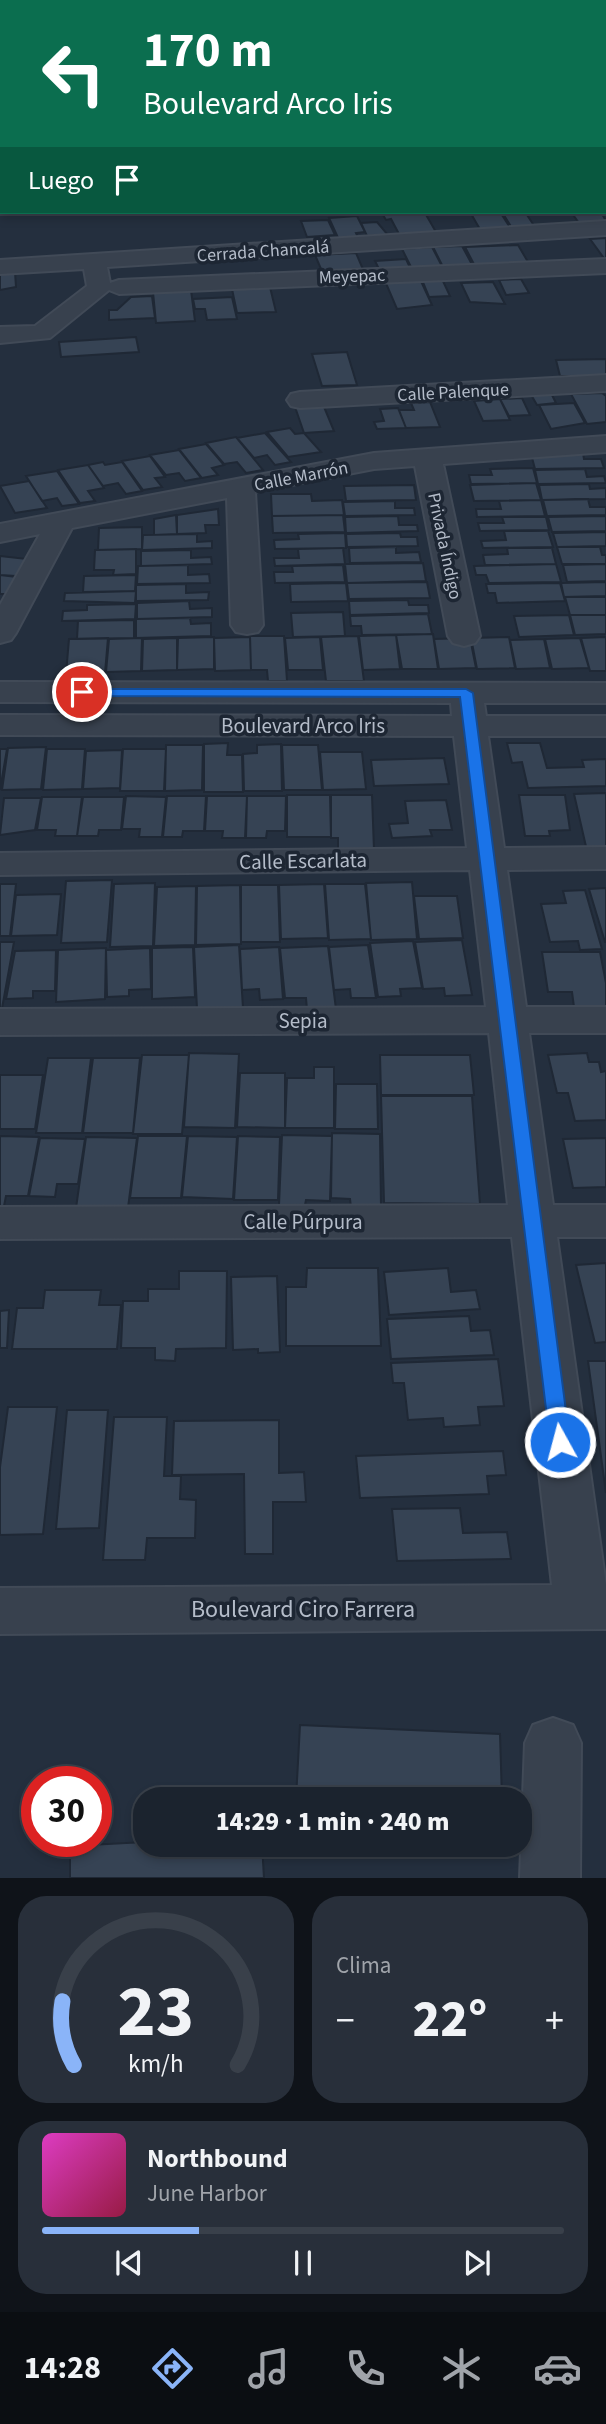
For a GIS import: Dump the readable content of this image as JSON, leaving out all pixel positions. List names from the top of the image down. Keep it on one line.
{"streets":{"street":["Cerrada Chancalá","Meyepac","Calle Palenque","Calle Marrón","Privada Índigo","Boulevard Arco Iris","Calle Escarlata","Sepia","Calle Púrpura","Boulevard Ciro Farrera"]},"crossings":[["Calle Marrón","Privada Índigo"]],"page":{"turn":["170 m","Boulevard Arco Iris"],"then":"Luego","limit":"30","trip":"14:29 · 1 min · 240 m","tile":"Clima","heat":["−","22°","+"],"song":["Northbound","June Harbor"],"tabs":"14:28","gauge":["23","km/h"]}}
